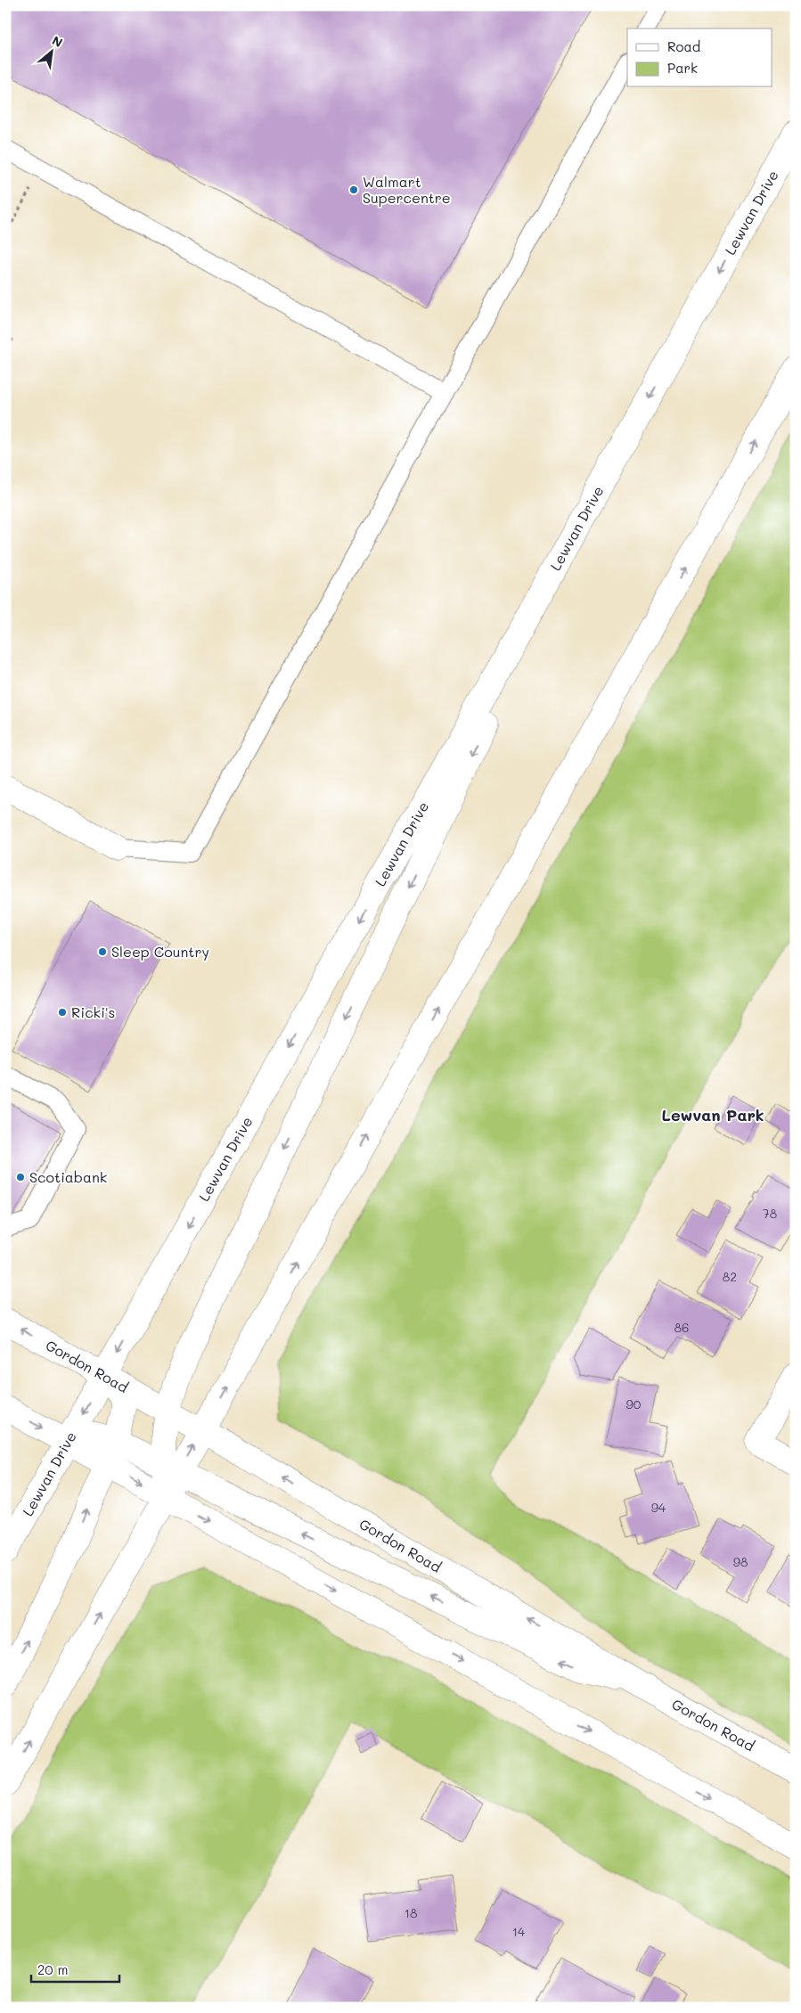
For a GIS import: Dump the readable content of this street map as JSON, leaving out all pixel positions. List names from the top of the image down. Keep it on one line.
{"streets":{"main road":["Lewvan Drive","Gordon Road"]},"crossings":[["Lewvan Drive","Gordon Road"]],"districts":["Lewvan Park"],"places":["Walmart Supercentre","Sleep Country","Ricki's","Scotiabank"],"house_numbers":["78","82","86","90","94","98","18","14"],"legend":["Road","Park"],"scale_bar":"20 m","north":"top right"}
